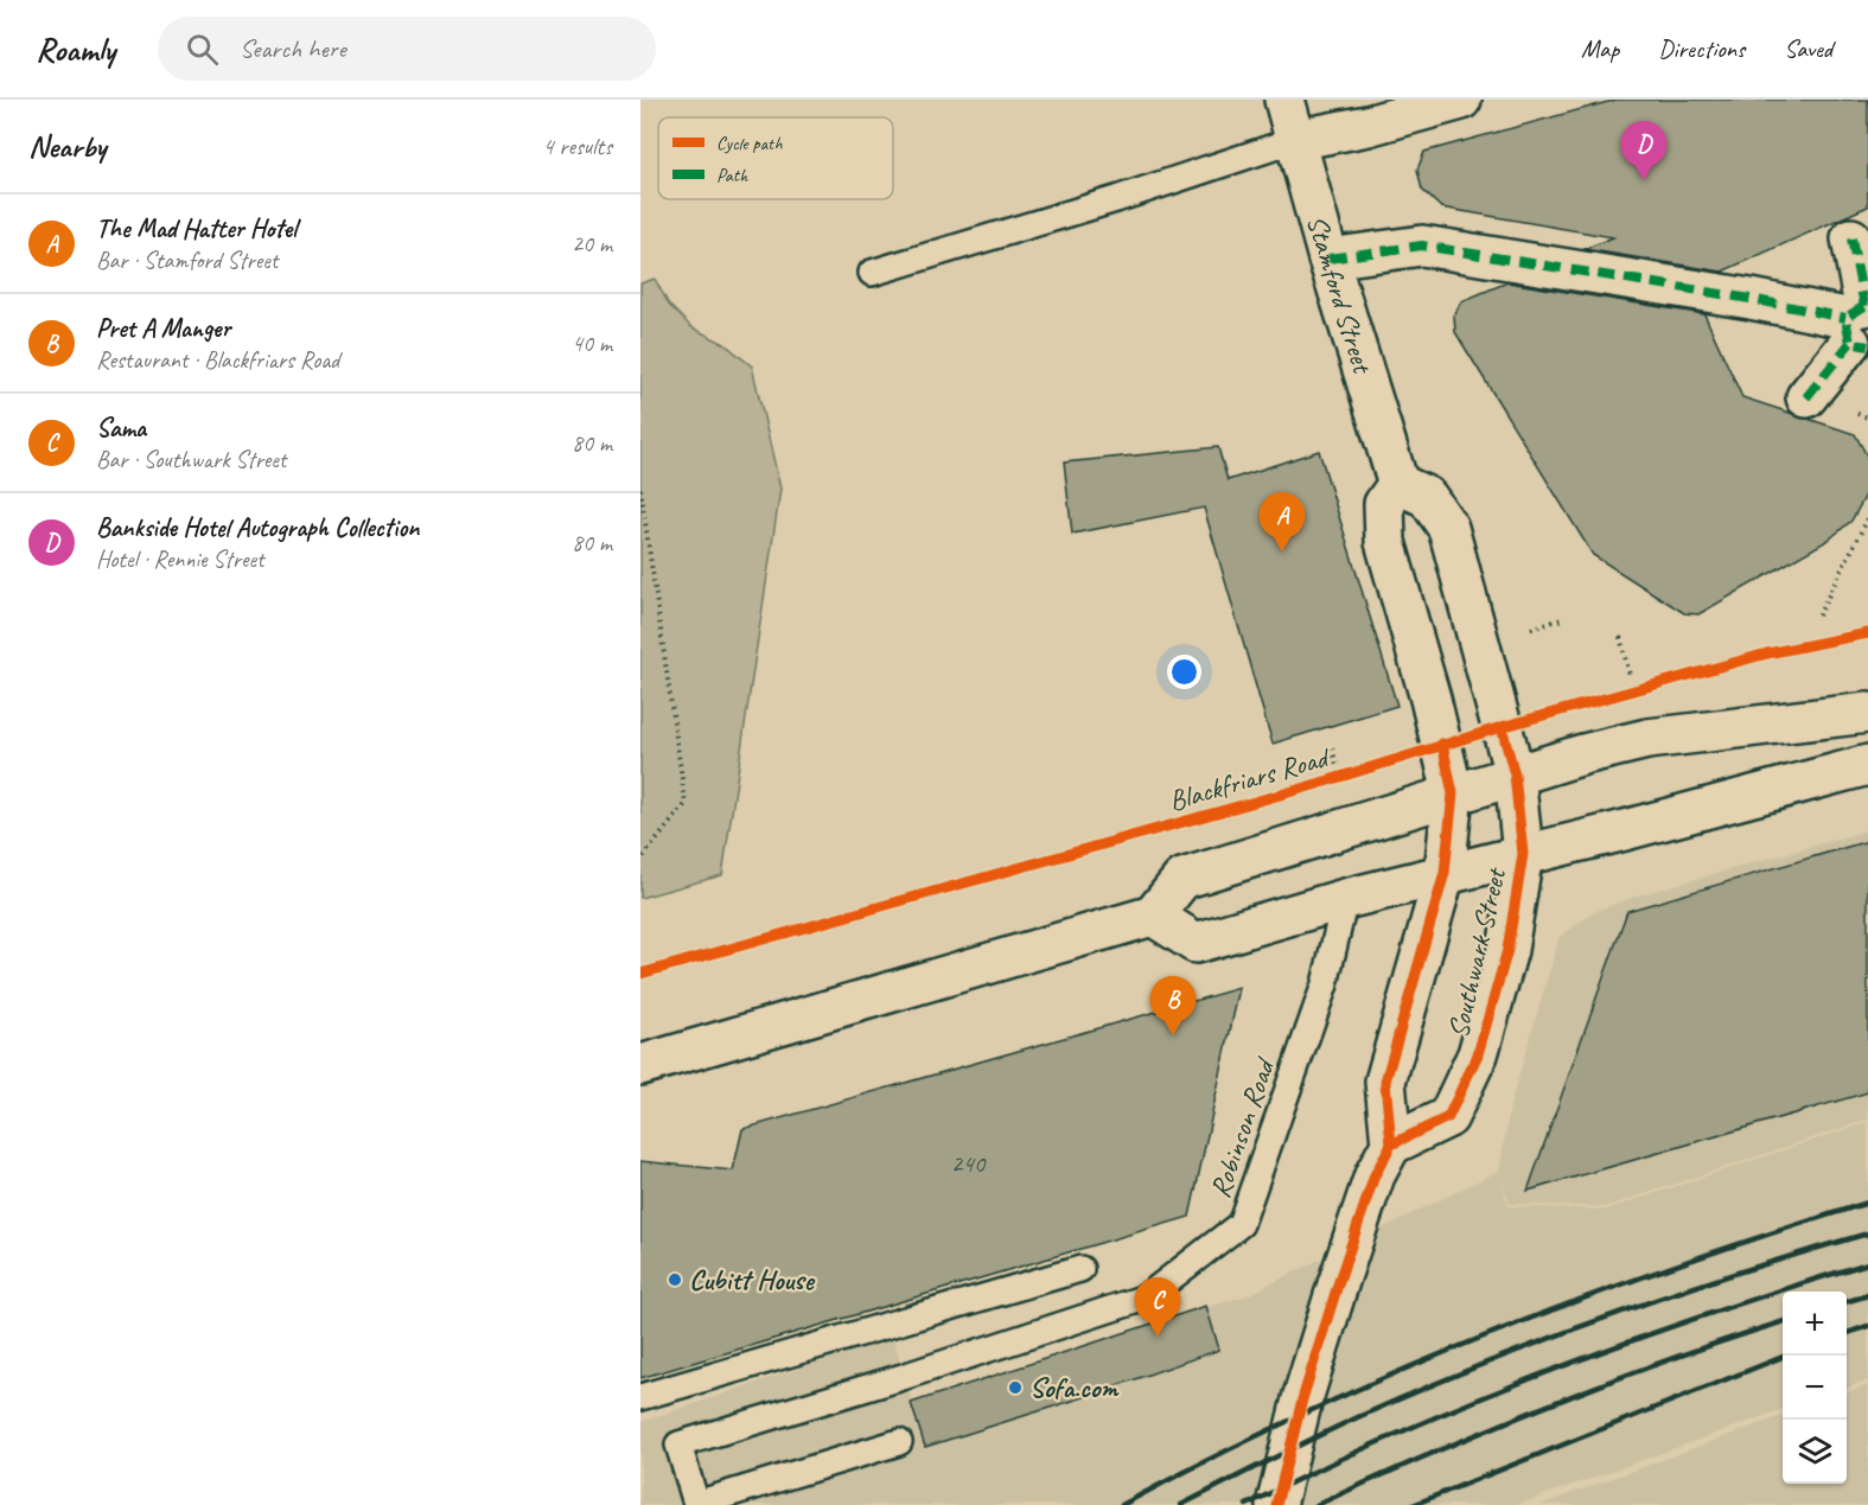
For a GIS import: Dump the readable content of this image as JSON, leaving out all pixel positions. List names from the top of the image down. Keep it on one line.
{"streets":{"main road":["Stamford Street","Southwark Street"],"lane":["Robinson Road"],"cycle path":["Blackfriars Road"]},"places":["Cubitt House","Sofa.com"],"house_numbers":["240"],"legend":["Cycle path","Path"],"page":{"header":"Roamly","search":"Search here","nav":["Map","Directions","Saved"],"heading":["Nearby","4 results"],"pins":["D","A","B","C"],"list":[{"mark":"A","name":"The Mad Hatter Hotel","note":"Bar · Stamford Street","value":"20 m"},{"mark":"B","name":"Pret A Manger","note":"Restaurant · Blackfriars Road","value":"40 m"},{"mark":"C","name":"Sama","note":"Bar · Southwark Street","value":"80 m"},{"mark":"D","name":"Bankside Hotel Autograph Collection","note":"Hotel · Rennie Street","value":"80 m"}],"map_buttons":["+","−"]}}
